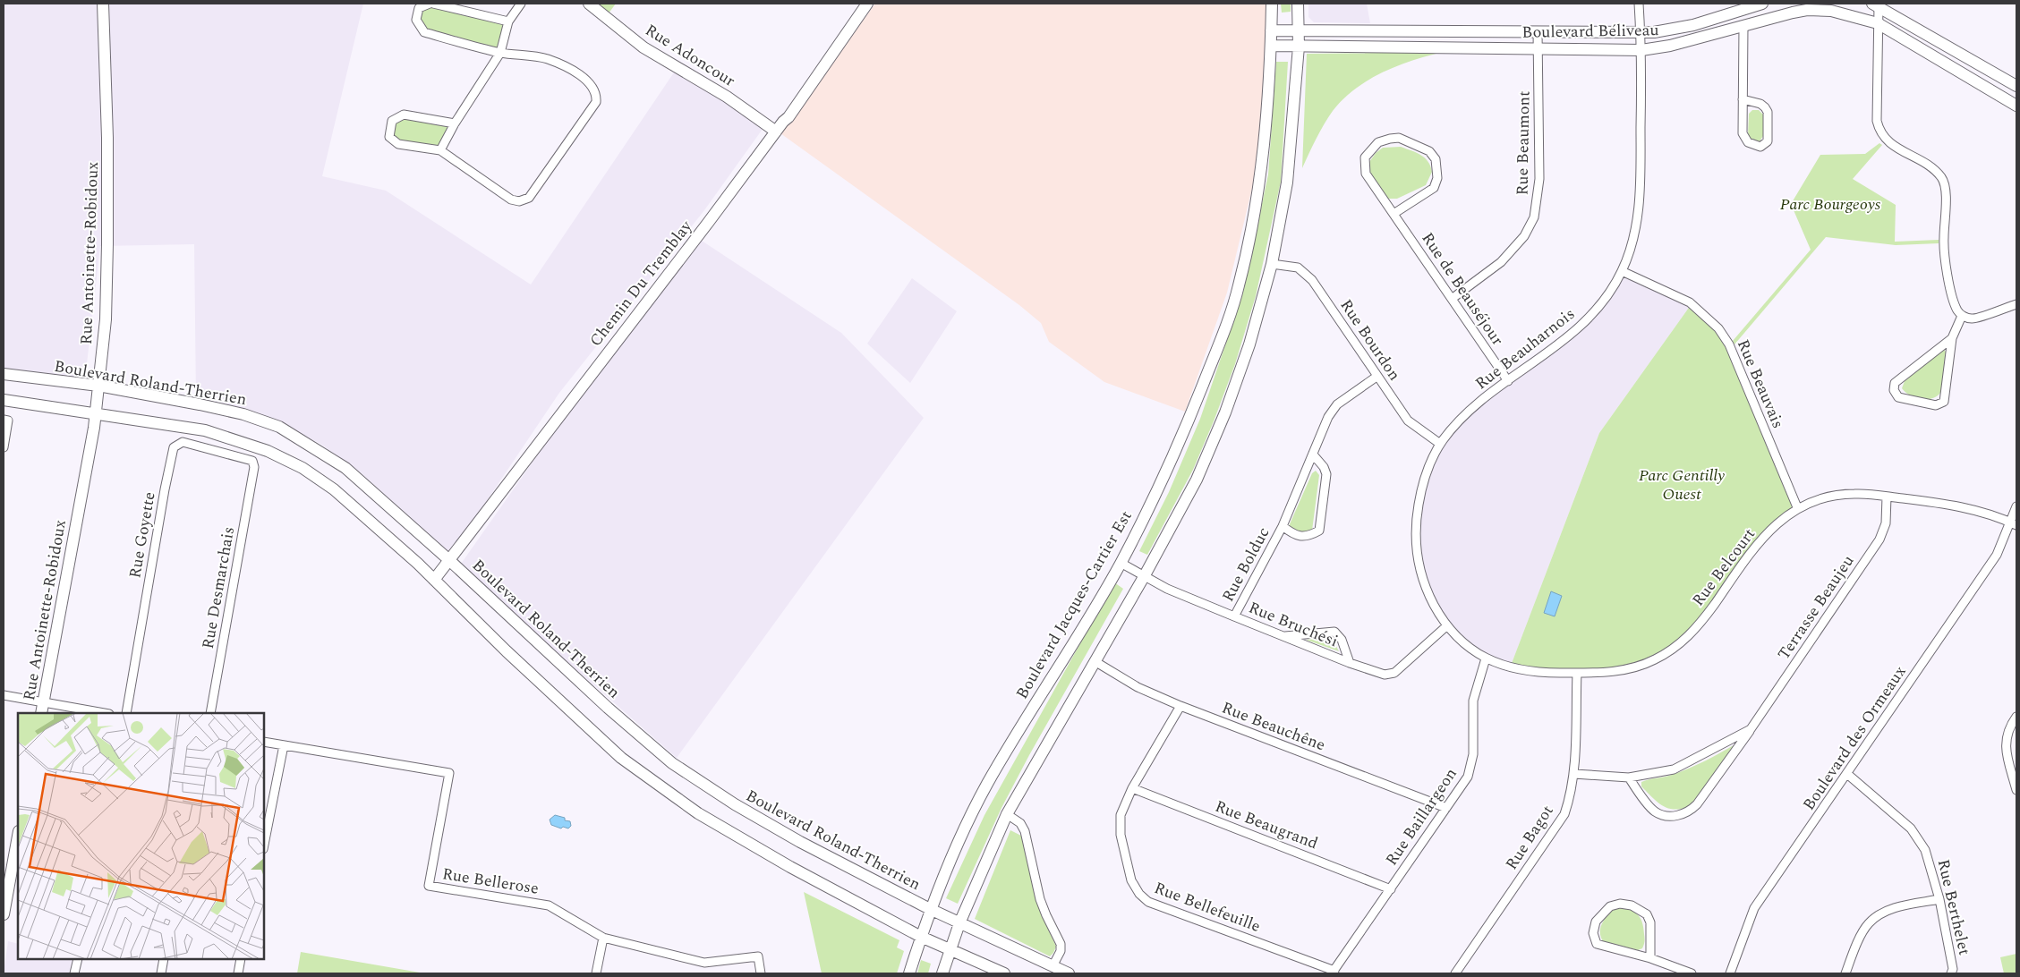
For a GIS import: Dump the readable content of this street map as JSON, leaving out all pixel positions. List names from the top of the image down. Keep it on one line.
{"streets":{"main road":["Boulevard Béliveau","Rue Adoncour","Rue Antoinette-Robidoux","Chemin Du Tremblay","Boulevard Roland-Therrien","Boulevard Jacques-Cartier Est"],"street":["Rue Beaumont","Rue de Beauséjour","Rue Bourdon","Rue Beauharnois","Rue Beauvais","Rue Goyette","Rue Bolduc","Rue Belcourt","Rue Desmarchais","Terrasse Beaujeu","Rue Bruchési","Rue Beauchêne","Boulevard des Ormeaux","Rue Baillargeon","Rue Beaugrand","Rue Bagot","Rue Bellerose","Rue Bellefeuille","Rue Berthelet"]},"crossings":[["Boulevard Béliveau","Rue Beaumont"],["Boulevard Béliveau","Rue Beauharnois"],["Boulevard Béliveau","Boulevard Jacques-Cartier Est"],["Rue Adoncour","Chemin Du Tremblay"],["Rue Beaumont","Rue de Beauséjour"],["Rue Antoinette-Robidoux","Boulevard Roland-Therrien"],["Chemin Du Tremblay","Boulevard Roland-Therrien"],["Rue de Beauséjour","Rue Beauharnois"],["Rue Bourdon","Rue Beauharnois"],["Rue Bourdon","Rue Bolduc"],["Rue Beauharnois","Rue Beauvais"],["Rue Beauharnois","Rue Belcourt"],["Rue Beauharnois","Rue Bruchési"],["Rue Beauharnois","Rue Baillargeon"],["Boulevard Roland-Therrien","Boulevard Jacques-Cartier Est"],["Rue Beauvais","Rue Belcourt"],["Rue Goyette","Rue Desmarchais"],["Rue Bolduc","Rue Bruchési"],["Rue Belcourt","Terrasse Beaujeu"],["Rue Belcourt","Boulevard des Ormeaux"],["Rue Belcourt","Rue Baillargeon"],["Rue Belcourt","Rue Bagot"],["Boulevard Jacques-Cartier Est","Rue Bruchési"],["Terrasse Beaujeu","Rue Bagot"],["Rue Beauchêne","Rue Baillargeon"],["Rue Beauchêne","Rue Bellefeuille"],["Boulevard des Ormeaux","Rue Berthelet"],["Rue Baillargeon","Rue Beaugrand"],["Rue Baillargeon","Rue Bellefeuille"],["Rue Beaugrand","Rue Bellefeuille"]],"parks":["Parc Bourgeoys","Parc Gentilly Ouest"]}
